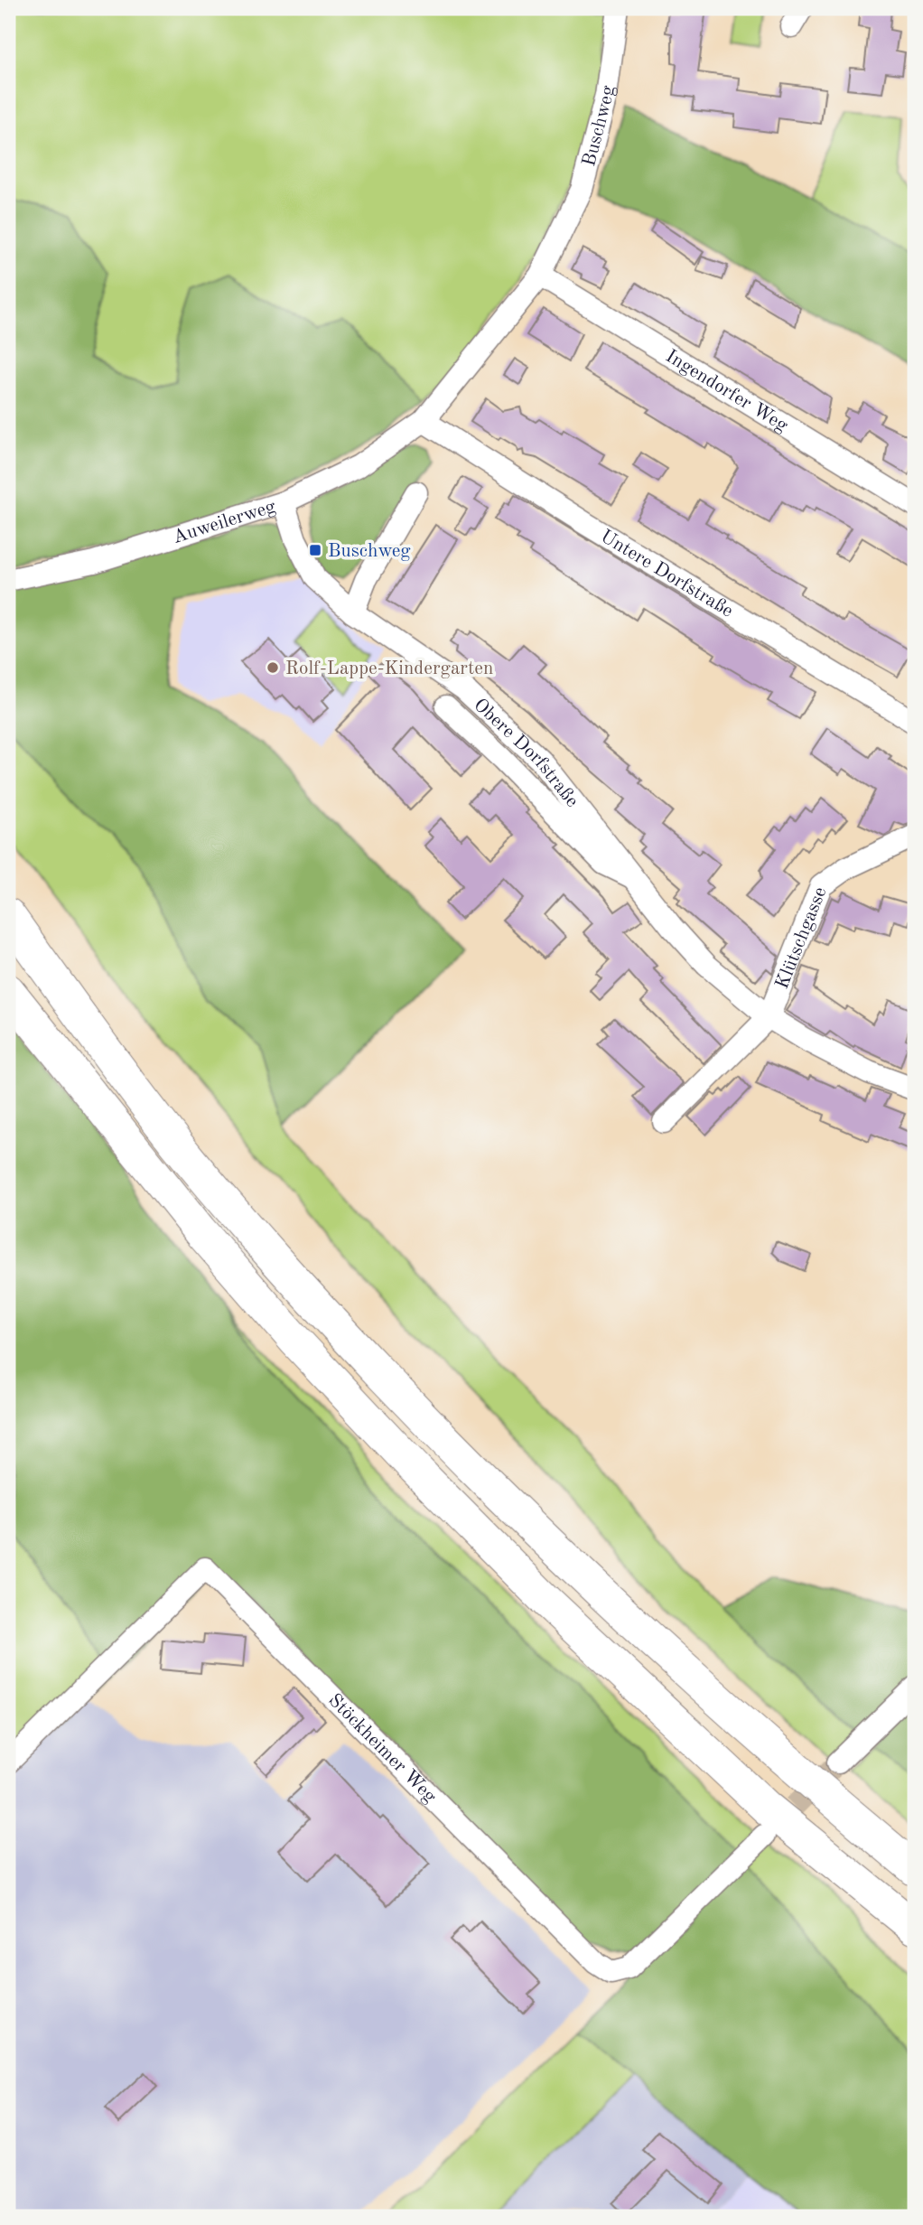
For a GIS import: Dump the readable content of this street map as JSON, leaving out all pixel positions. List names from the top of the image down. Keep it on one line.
{"streets":{"street":["Buschweg","Ingendorfer Weg","Auweilerweg","Untere Dorfstraße","Obere Dorfstraße","Klütschgasse","Stöckheimer Weg"]},"crossings":[["Buschweg","Ingendorfer Weg"],["Buschweg","Auweilerweg"],["Buschweg","Untere Dorfstraße"],["Auweilerweg","Untere Dorfstraße"],["Auweilerweg","Obere Dorfstraße"],["Obere Dorfstraße","Klütschgasse"]],"places":{"transit":["Buschweg"],"other":["Rolf-Lappe-Kindergarten"]}}
